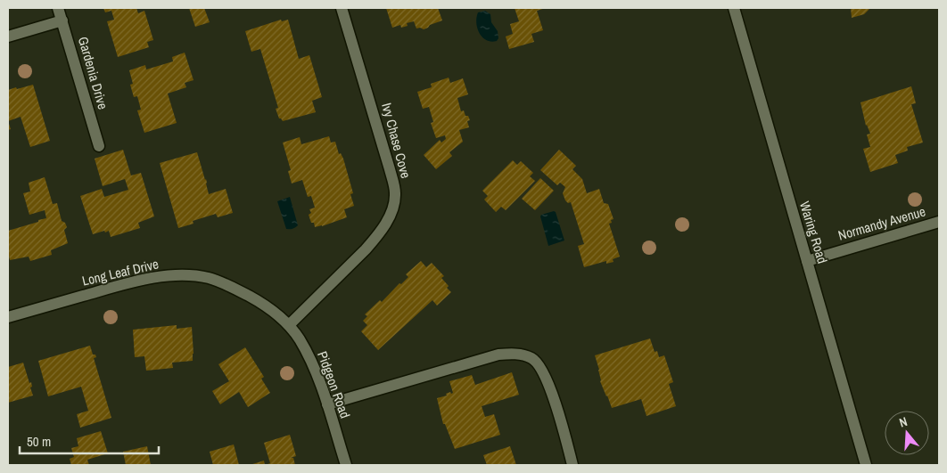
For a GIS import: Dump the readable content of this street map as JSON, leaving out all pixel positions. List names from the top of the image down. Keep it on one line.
{"streets":{"street":["Gardenia Drive","Ivy Chase Cove","Normandy Avenue","Waring Road","Long Leaf Drive","Pidgeon Road"]},"crossings":[["Ivy Chase Cove","Pidgeon Road"],["Normandy Avenue","Waring Road"],["Long Leaf Drive","Pidgeon Road"]],"scale_bar":"50 m","north":"top"}
